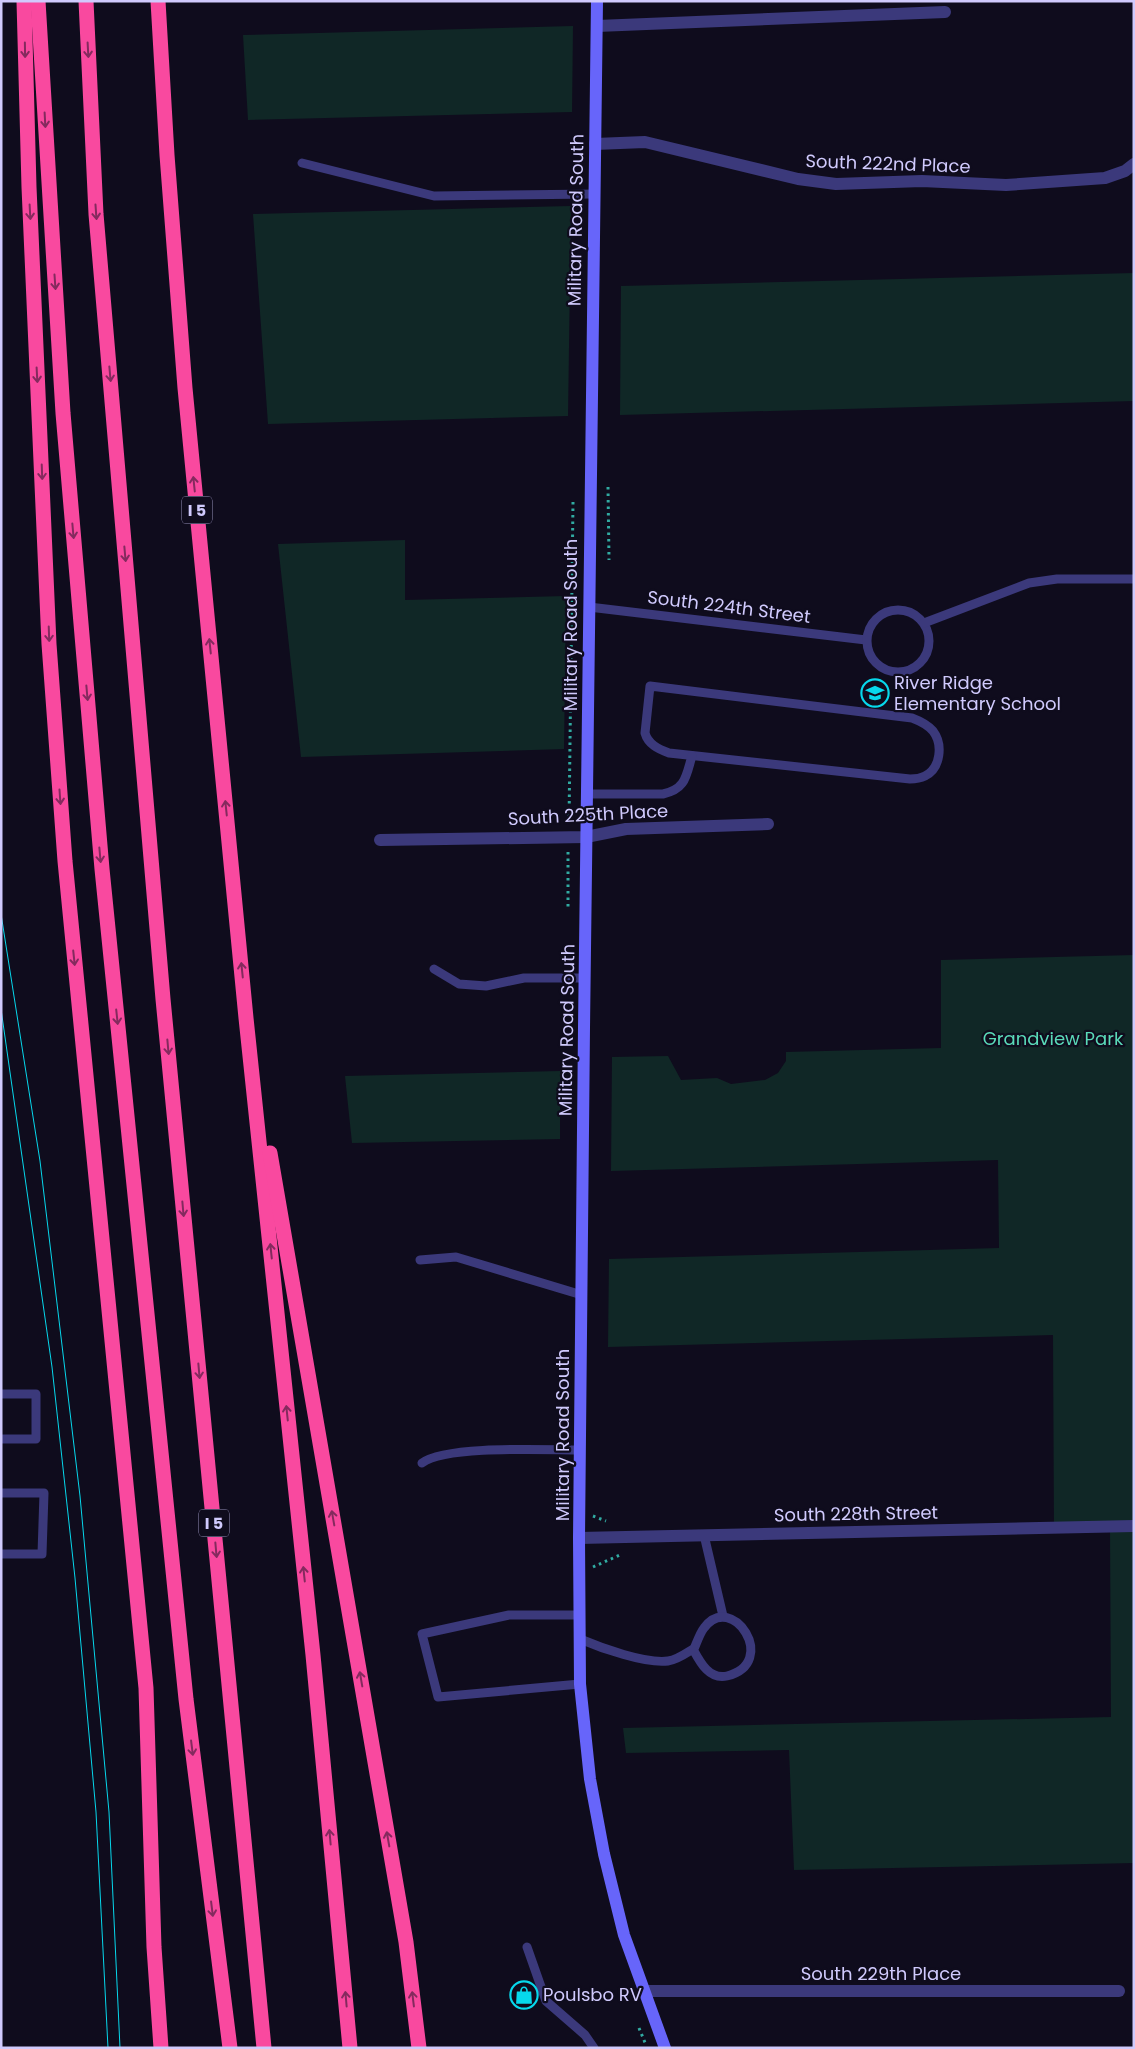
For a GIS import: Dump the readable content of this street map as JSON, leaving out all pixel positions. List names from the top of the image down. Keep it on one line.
{"streets":{"highway":["I 5"],"main road":["Military Road South"],"street":["South 222nd Place","South 225th Place","South 228th Street","South 229th Place"],"lane":["South 224th Street"]},"crossings":[["South 222nd Place","Military Road South"],["Military Road South","South 224th Street"],["Military Road South","South 225th Place"],["Military Road South","South 228th Street"],["Military Road South","South 229th Place"]],"parks":["Grandview Park"],"places":{"school or university":["River Ridge Elementary School"],"shop":["Poulsbo RV"]}}
